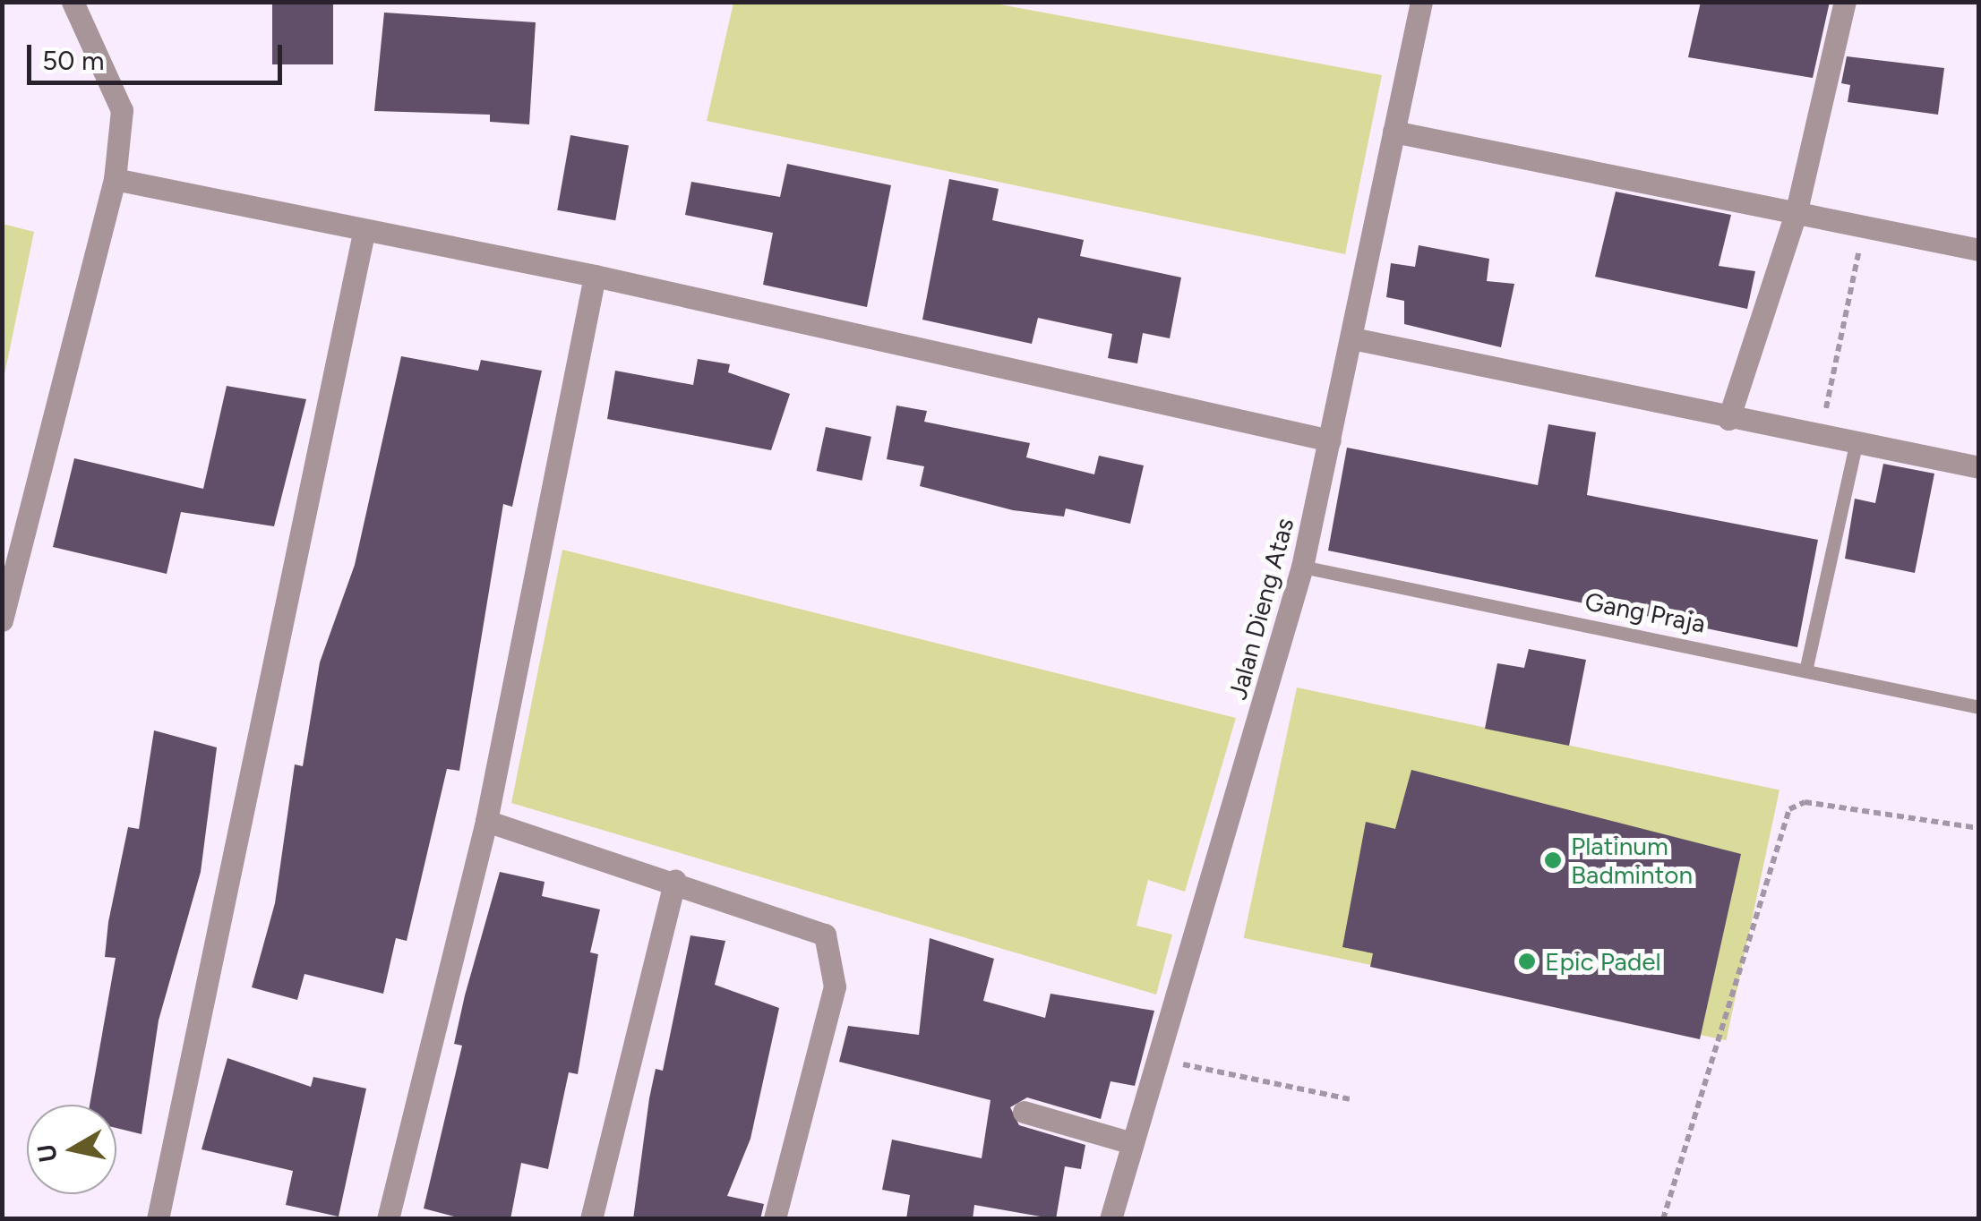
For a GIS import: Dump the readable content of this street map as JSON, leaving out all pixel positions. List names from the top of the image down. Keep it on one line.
{"streets":{"street":["Jalan Dieng Atas"],"lane":["Gang Praja"]},"crossings":[["Jalan Dieng Atas","Gang Praja"]],"places":["Platinum Badminton","Epic Padel"],"scale_bar":"50 m","north":"left"}
